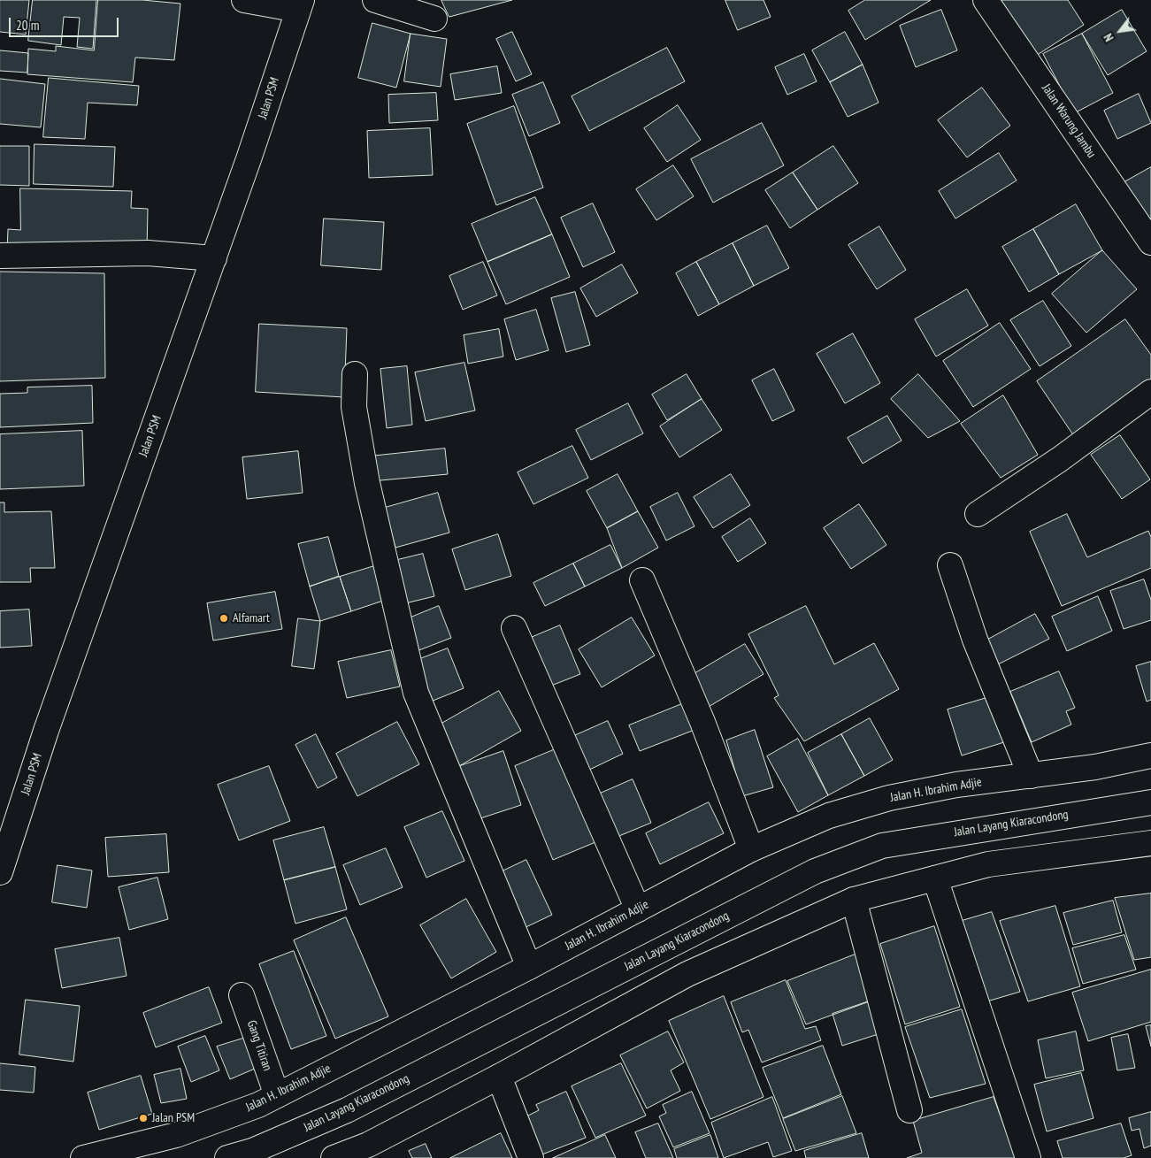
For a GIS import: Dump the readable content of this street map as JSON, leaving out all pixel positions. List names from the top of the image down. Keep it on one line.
{"streets":{"street":["Jalan PSM","Jalan Warung Jambu","Jalan H. Ibrahim Adjie","Jalan Layang Kiaracondong","Gang Titiran"]},"crossings":[["Jalan H. Ibrahim Adjie","Gang Titiran"]],"places":["Alfamart","Jalan PSM"],"scale_bar":"20 m","north":"bottom left"}
